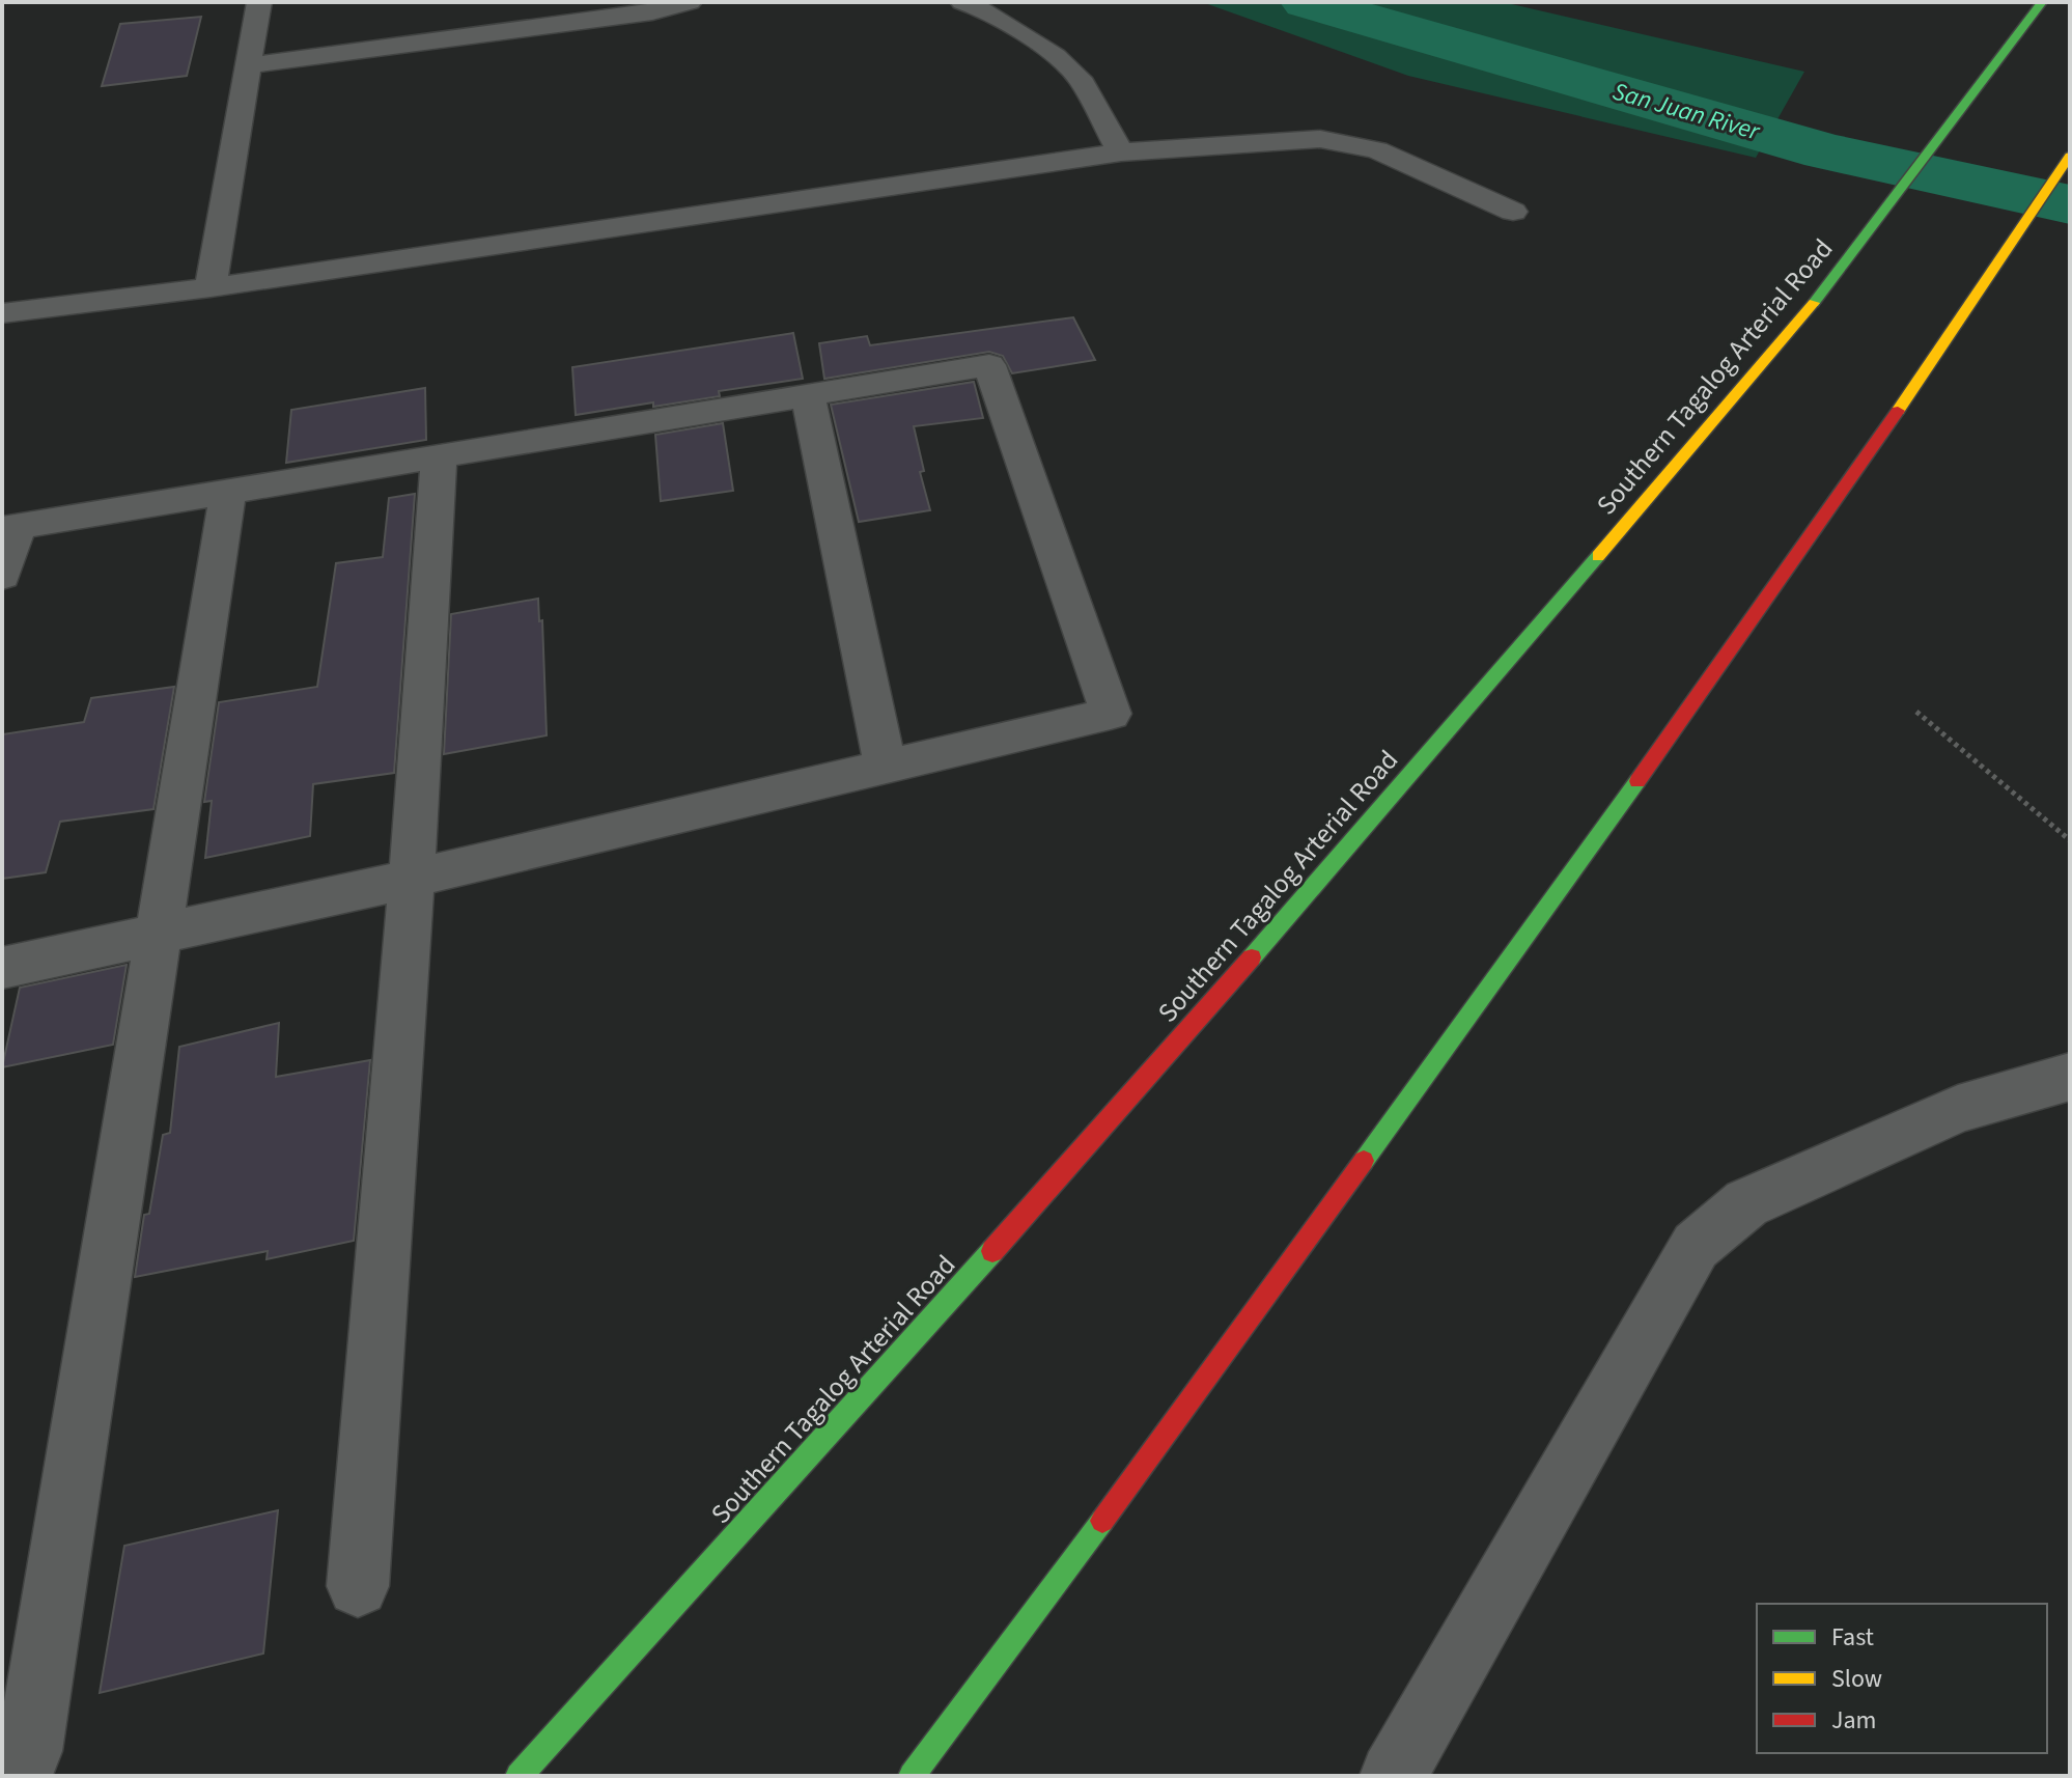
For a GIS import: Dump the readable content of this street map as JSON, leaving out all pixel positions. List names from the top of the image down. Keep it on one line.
{"streets":{"highway":["Southern Tagalog Arterial Road"]},"water":["San Juan River"],"legend":["Fast","Slow","Jam"]}
